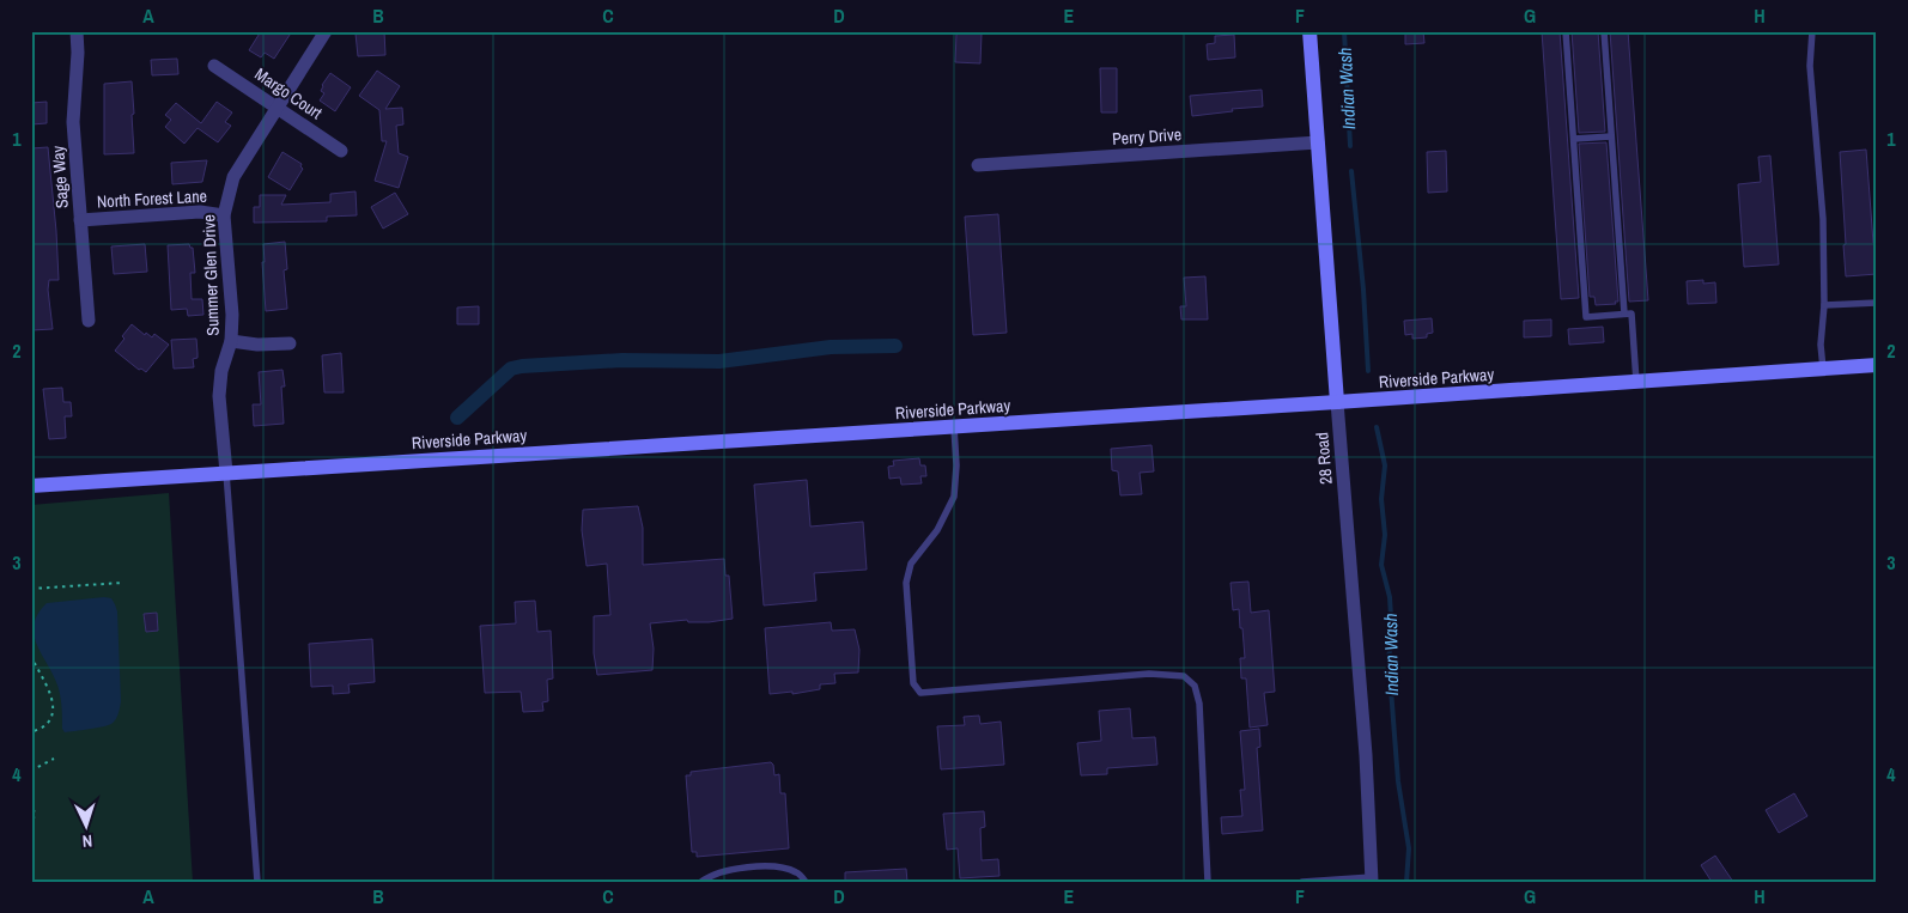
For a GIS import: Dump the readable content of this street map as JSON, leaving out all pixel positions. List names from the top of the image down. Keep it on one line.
{"streets":{"main road":["Riverside Parkway","28 Road"],"street":["Margo Court","Perry Drive","Sage Way","North Forest Lane","Summer Glen Drive"]},"crossings":[["Margo Court","Summer Glen Drive"],["Perry Drive","28 Road"],["Sage Way","North Forest Lane"],["North Forest Lane","Summer Glen Drive"],["Summer Glen Drive","Riverside Parkway"],["Riverside Parkway","28 Road"]],"water":["Indian Wash"],"north":"bottom","grid":{"columns":["A","B","C","D","E","F","G","H"],"rows":["1","2","3","4"]}}
